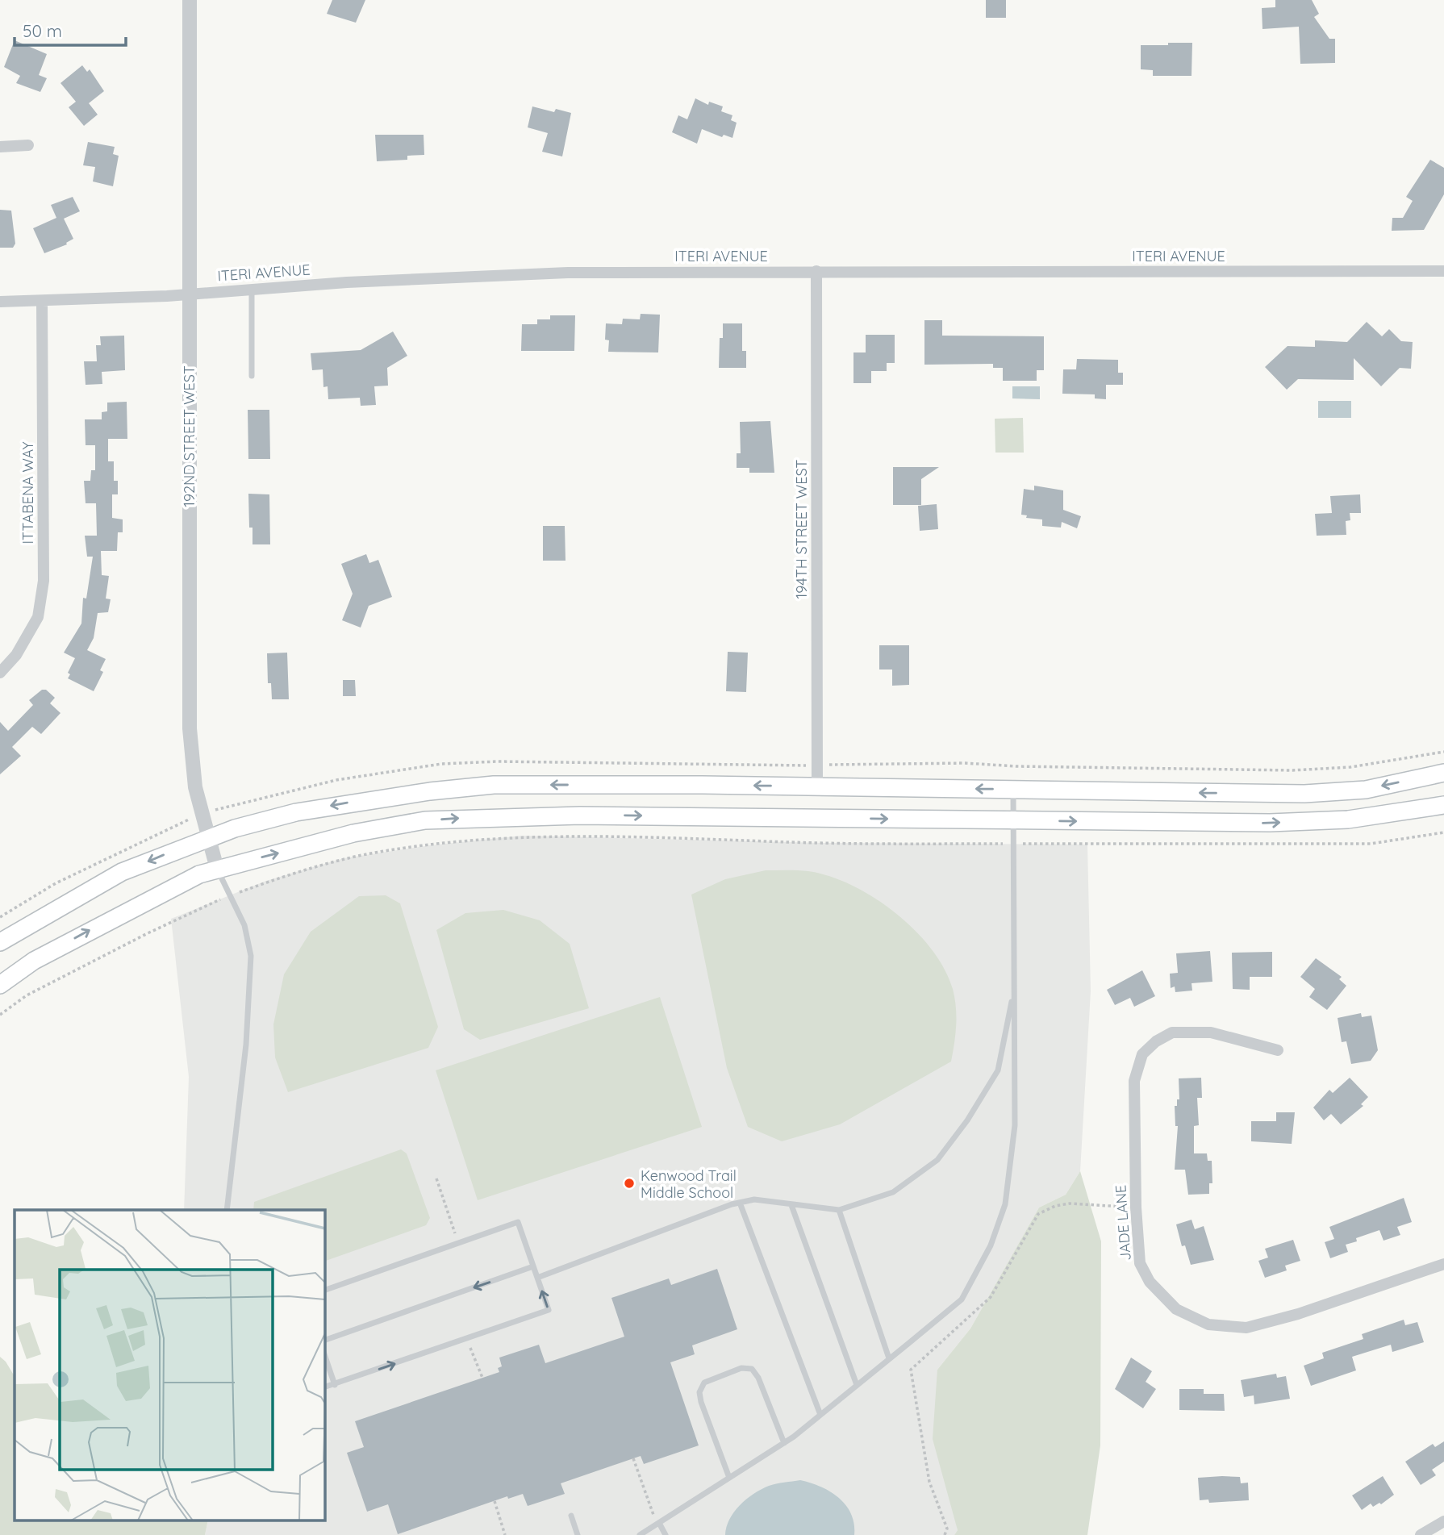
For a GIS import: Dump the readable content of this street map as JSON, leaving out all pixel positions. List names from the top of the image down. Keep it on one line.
{"streets":{"street":["ITERI AVENUE","192ND STREET WEST","ITTABENA WAY","194TH STREET WEST","JADE LANE"]},"crossings":[["ITERI AVENUE","192ND STREET WEST"],["ITERI AVENUE","ITTABENA WAY"],["ITERI AVENUE","194TH STREET WEST"]],"places":["Kenwood Trail Middle School"],"scale_bar":"50 m"}
